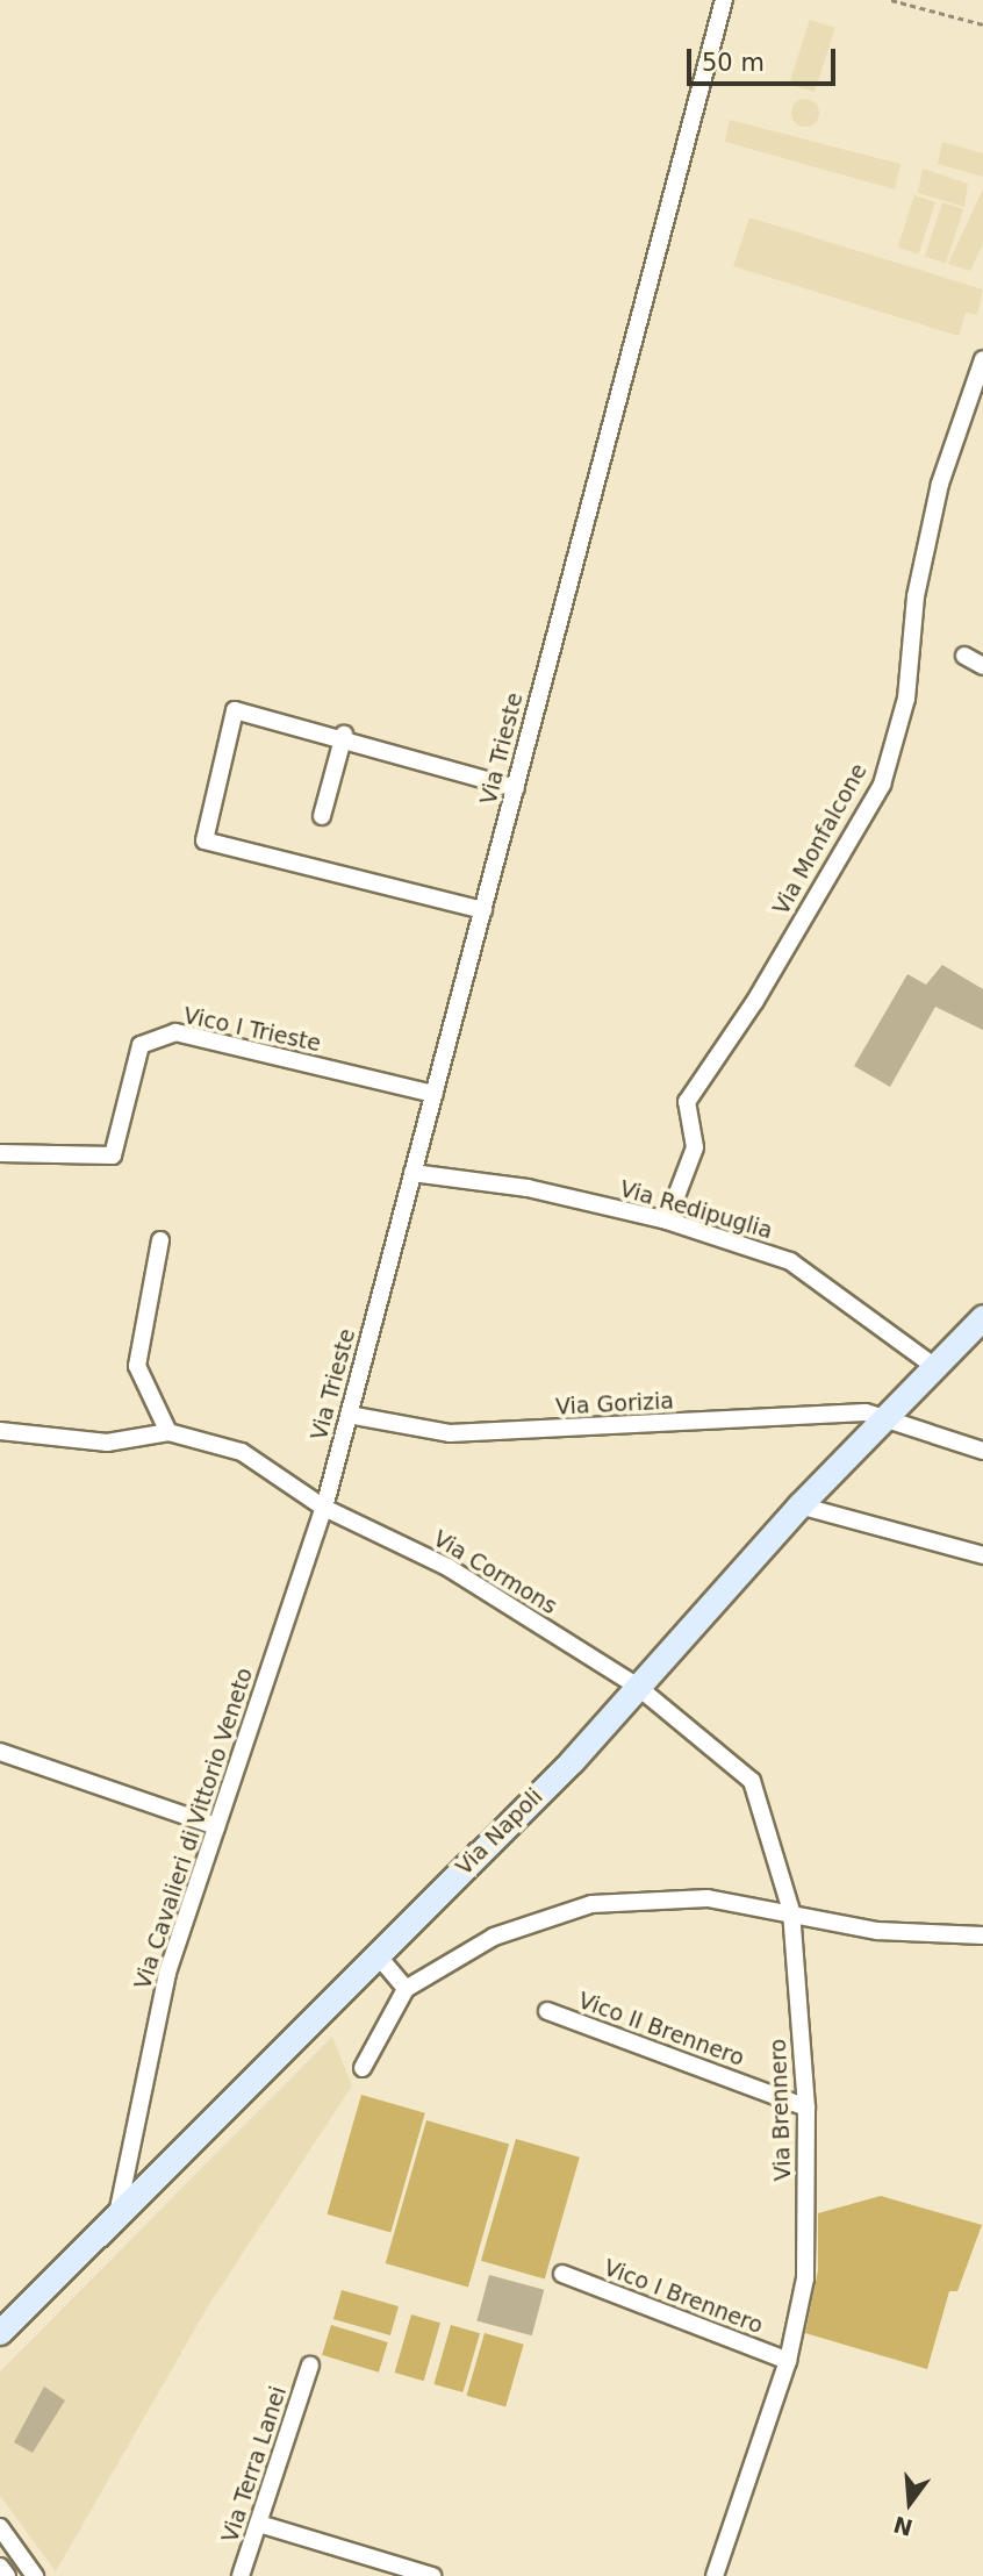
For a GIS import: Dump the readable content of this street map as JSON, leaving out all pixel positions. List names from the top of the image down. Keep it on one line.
{"streets":{"street":["Via Trieste","Via Monfalcone","Vico I Trieste","Via Redipuglia","Via Gorizia","Via Cormons","Via Cavalieri di Vittorio Veneto","Via Napoli","Vico II Brennero","Via Brennero","Vico I Brennero","Via Terra Lanei"]},"crossings":[["Via Trieste","Vico I Trieste"],["Via Trieste","Via Redipuglia"],["Via Trieste","Via Gorizia"],["Via Trieste","Via Cormons"],["Via Trieste","Via Cavalieri di Vittorio Veneto"],["Via Monfalcone","Via Redipuglia"],["Via Redipuglia","Via Napoli"],["Via Gorizia","Via Napoli"],["Via Cormons","Via Cavalieri di Vittorio Veneto"],["Via Cormons","Via Napoli"],["Via Cormons","Via Brennero"],["Via Cavalieri di Vittorio Veneto","Via Napoli"],["Via Napoli","Via Brennero"],["Vico II Brennero","Via Brennero"],["Via Brennero","Vico I Brennero"]],"scale_bar":"50 m","north":"bottom"}
